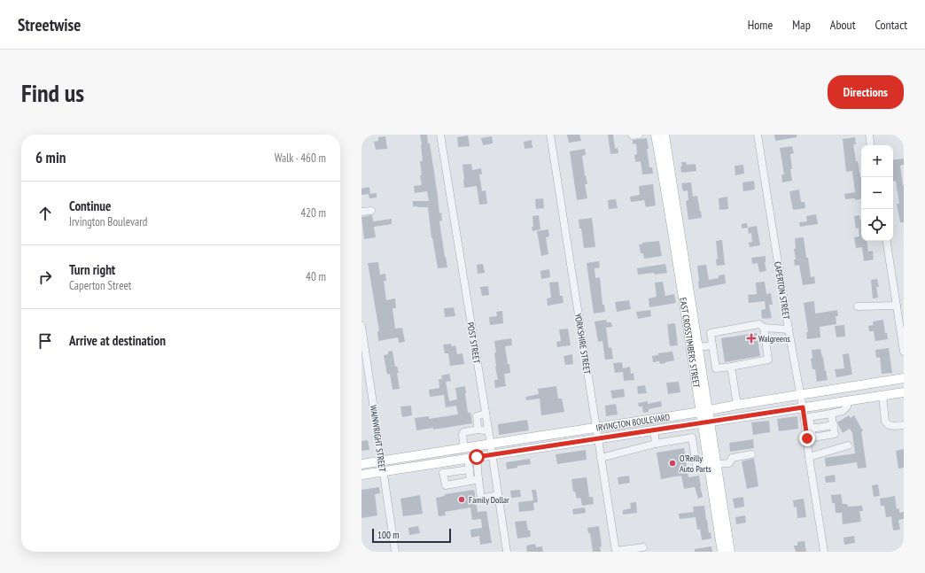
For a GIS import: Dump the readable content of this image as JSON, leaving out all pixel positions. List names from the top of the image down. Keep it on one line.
{"streets":{"main road":["EAST CROSSTIMBERS STREET","IRVINGTON BOULEVARD"],"street":["CAPERTON STREET","POST STREET","YORKSHIRE STREET","WAINWRIGHT STREET"]},"crossings":[["CAPERTON STREET","IRVINGTON BOULEVARD"],["POST STREET","IRVINGTON BOULEVARD"],["EAST CROSSTIMBERS STREET","IRVINGTON BOULEVARD"],["YORKSHIRE STREET","IRVINGTON BOULEVARD"],["IRVINGTON BOULEVARD","WAINWRIGHT STREET"]],"places":{"health":["Walgreens"],"other":["O'Reilly Auto Parts","Family Dollar"]},"scale_bar":"100 m","page":{"header":"Streetwise","nav":["Home","Map","About","Contact"],"buttons":"Directions","title":"Find us","heading":["6 min","Walk · 460 m"],"map_buttons":["+","−"],"list":[["Continue","Irvington Boulevard","420 m"],["Turn right","Caperton Street","40 m"],"Arrive at destination"],"scale":"100 m"}}
